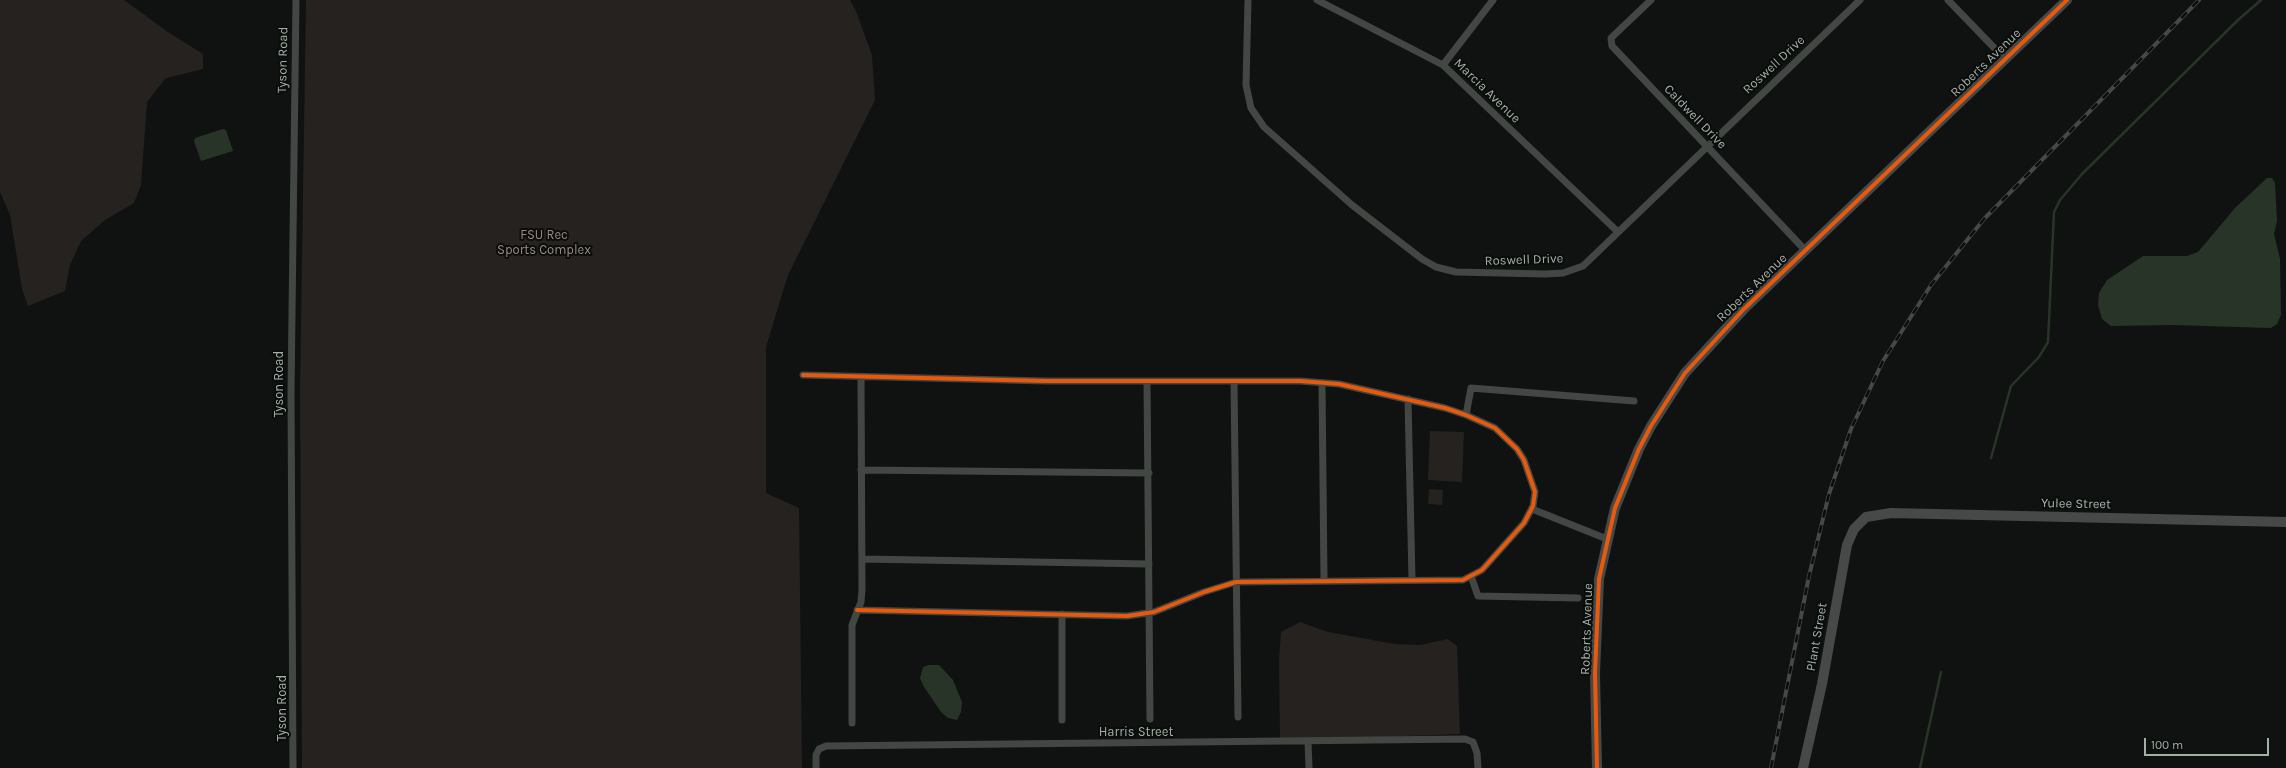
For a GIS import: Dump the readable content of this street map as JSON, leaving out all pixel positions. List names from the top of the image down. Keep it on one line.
{"streets":{"street":["Tyson Road","Roberts Avenue","Roswell Drive","Marcia Avenue","Caldwell Drive","Yulee Street","Plant Street","Harris Street"]},"crossings":[["Roberts Avenue","Caldwell Drive"],["Roswell Drive","Marcia Avenue"],["Roswell Drive","Caldwell Drive"],["Yulee Street","Plant Street"]],"parks":["FSU Rec Sports Complex"],"scale_bar":"100 m"}
